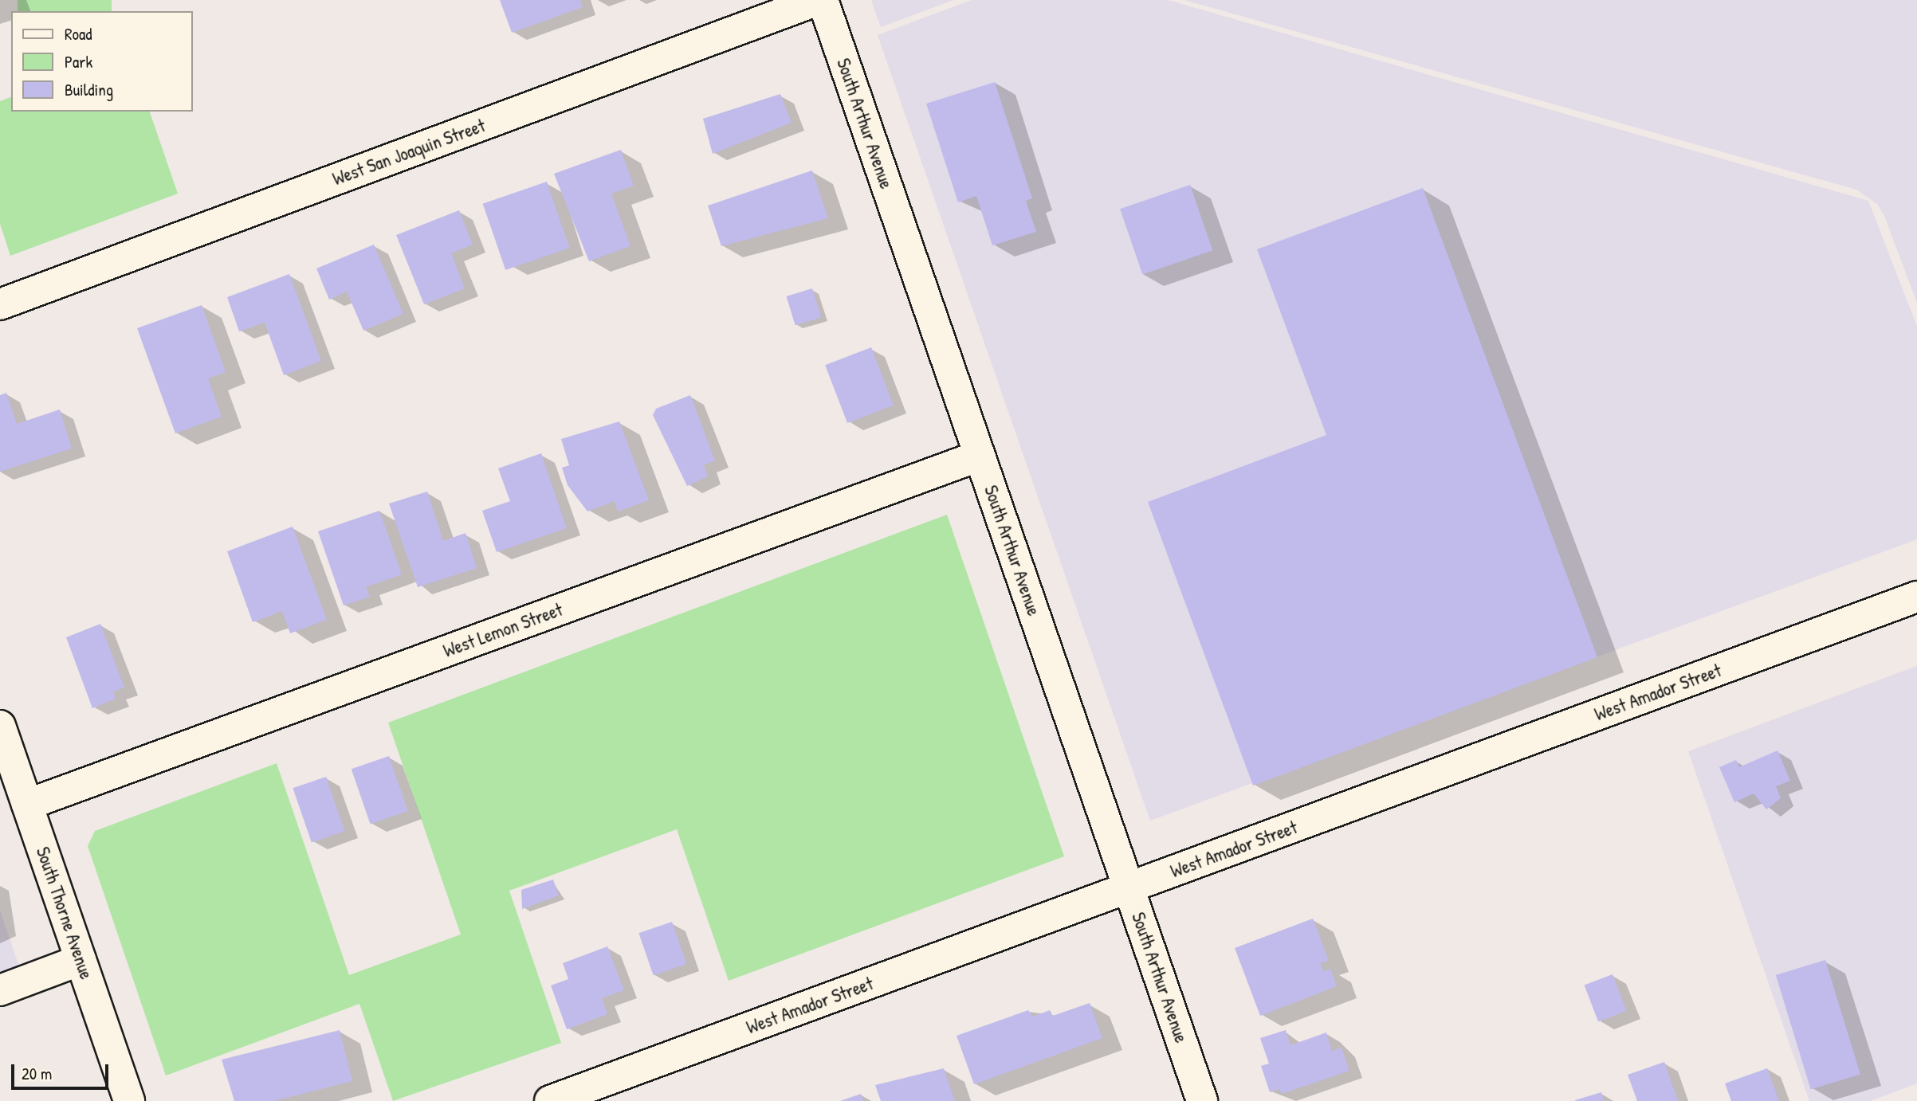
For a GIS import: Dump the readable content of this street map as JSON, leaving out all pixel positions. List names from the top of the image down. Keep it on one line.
{"streets":{"street":["South Arthur Avenue","West San Joaquin Street","West Lemon Street","West Amador Street","South Thorne Avenue"]},"crossings":[["South Arthur Avenue","West Lemon Street"],["South Arthur Avenue","West Amador Street"],["West Lemon Street","South Thorne Avenue"]],"legend":["Road","Park","Building"],"scale_bar":"20 m"}
